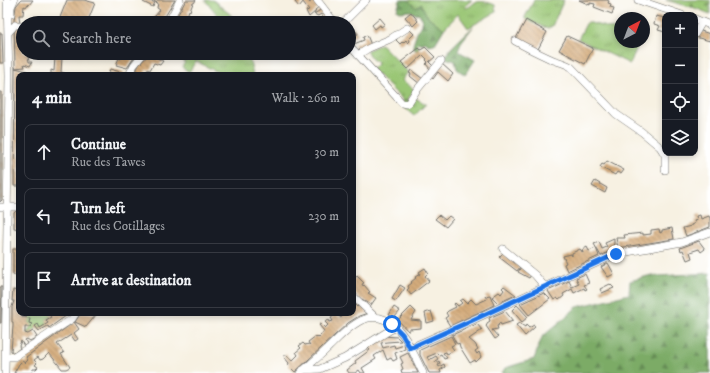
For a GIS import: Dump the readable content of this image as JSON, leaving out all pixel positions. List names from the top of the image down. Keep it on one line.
{"north":"top right","page":{"map_buttons":["+","−"],"search":"Search here","heading":["4 min","Walk · 260 m"],"list":[["Continue","Rue des Tawes","30 m"],["Turn left","Rue des Cotillages","230 m"],"Arrive at destination"]}}
